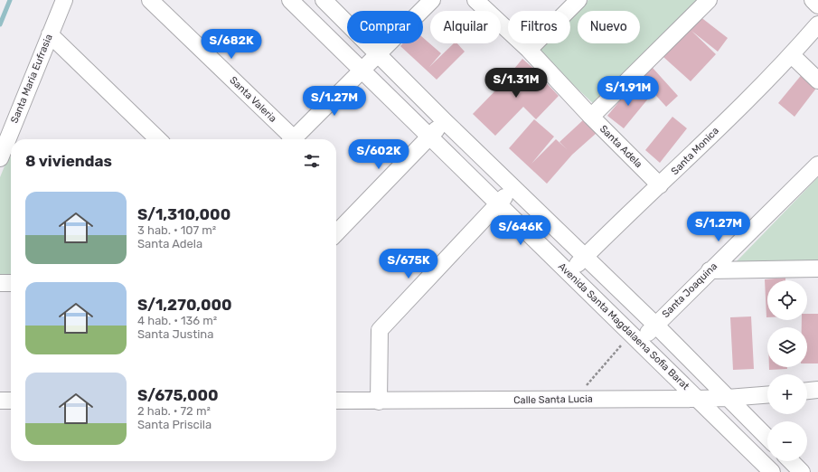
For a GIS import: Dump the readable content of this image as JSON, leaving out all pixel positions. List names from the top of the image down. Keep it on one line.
{"streets":{"street":["Santa Maria Eufrasia","Santa Valeria","Santa Adela","Santa Monica","Santa Joaquina","Avenida Santa Magdalaena Sofia Barat","Calle Santa Lucia"]},"crossings":[["Santa Adela","Santa Monica"],["Santa Monica","Avenida Santa Magdalaena Sofia Barat"],["Santa Joaquina","Avenida Santa Magdalaena Sofia Barat"],["Avenida Santa Magdalaena Sofia Barat","Calle Santa Lucia"]],"page":{"chip":["Comprar","Alquilar","Filtros","Nuevo"],"price":["S/682K","S/1.31M","S/1.91M","S/1.27M","S/602K","S/1.27M","S/646K","S/675K"],"heading":"8 viviendas","list":[{"name":"S/1,310,000","note":"3 hab. · 107 m² · Santa Adela"},{"name":"S/1,270,000","note":"4 hab. · 136 m² · Santa Justina"},{"name":"S/675,000","note":"2 hab. · 72 m² · Santa Priscila"}],"map_buttons":["+","−"]}}
